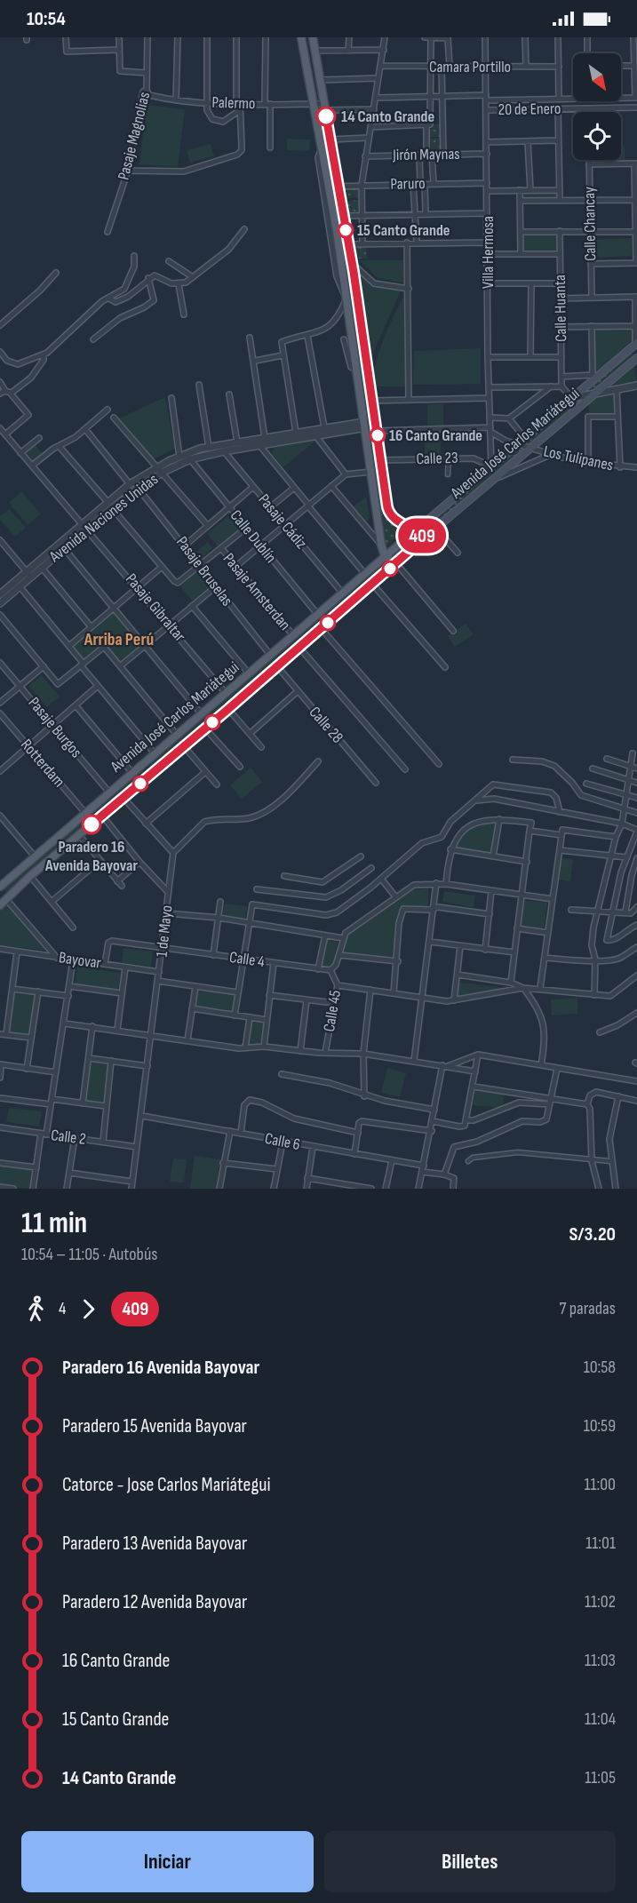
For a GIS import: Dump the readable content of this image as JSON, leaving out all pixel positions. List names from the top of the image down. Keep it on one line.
{"streets":{"main road":["Avenida José Carlos Mariátegui"],"street":["Camara Portillo","Palermo","20 de Enero","Pasaje Magnolias","Jirón Maynas","Paruro","Calle Chancay","Villa Hermosa","Calle Huanta","Calle 23","Los Tulipanes","Avenida Naciones Unidas","Pasaje Cádiz","Calle Dublín","Pasaje Bruselas","Pasaje Amsterdan","Pasaje Gibraltar","Calle 28","Pasaje Burgos","Rotterdam","1 de Mayo","Calle 4","Bayovar","Calle 45","Calle 2","Calle 6"]},"crossings":[["Camara Portillo","Villa Hermosa"],["Palermo","Pasaje Magnolias"],["20 de Enero","Villa Hermosa"],["Jirón Maynas","Villa Hermosa"],["Paruro","Villa Hermosa"],["Villa Hermosa","Avenida José Carlos Mariátegui"],["Villa Hermosa","Calle 23"],["Villa Hermosa","Los Tulipanes"],["Avenida José Carlos Mariátegui","Calle 23"],["Avenida José Carlos Mariátegui","Los Tulipanes"],["Avenida José Carlos Mariátegui","Pasaje Cádiz"],["Avenida José Carlos Mariátegui","Calle Dublín"],["Avenida José Carlos Mariátegui","Pasaje Bruselas"],["Avenida José Carlos Mariátegui","Pasaje Amsterdan"],["Avenida José Carlos Mariátegui","Pasaje Gibraltar"],["Avenida José Carlos Mariátegui","Calle 28"],["Avenida José Carlos Mariátegui","Pasaje Burgos"],["Avenida José Carlos Mariátegui","Rotterdam"],["Avenida Naciones Unidas","Pasaje Cádiz"],["Avenida Naciones Unidas","Calle Dublín"],["Avenida Naciones Unidas","Pasaje Bruselas"],["Avenida Naciones Unidas","Pasaje Gibraltar"],["1 de Mayo","Calle 4"],["1 de Mayo","Bayovar"],["1 de Mayo","Calle 2"],["1 de Mayo","Calle 6"],["Calle 4","Bayovar"],["Calle 4","Calle 45"]],"districts":["Arriba Perú"],"places":["14 Canto Grande","15 Canto Grande","16 Canto Grande","Paradero 16 Avenida Bayovar"],"lines":["bus line 409"],"north":"bottom right","page":{"status":"10:54","on_map":"409","heading":["11 min","10:54 – 11:05 · Autobús","S/3.20"],"legs":["4","409","7 paradas"],"list":[{"name":"Paradero 16 Avenida Bayovar","value":"10:58"},{"name":"Paradero 15 Avenida Bayovar","value":"10:59"},{"name":"Catorce - Jose Carlos Mariátegui","value":"11:00"},{"name":"Paradero 13 Avenida Bayovar","value":"11:01"},{"name":"Paradero 12 Avenida Bayovar","value":"11:02"},{"name":"16 Canto Grande","value":"11:03"},{"name":"15 Canto Grande","value":"11:04"},{"name":"14 Canto Grande","value":"11:05"}],"buttons":["Iniciar","Billetes"]}}
